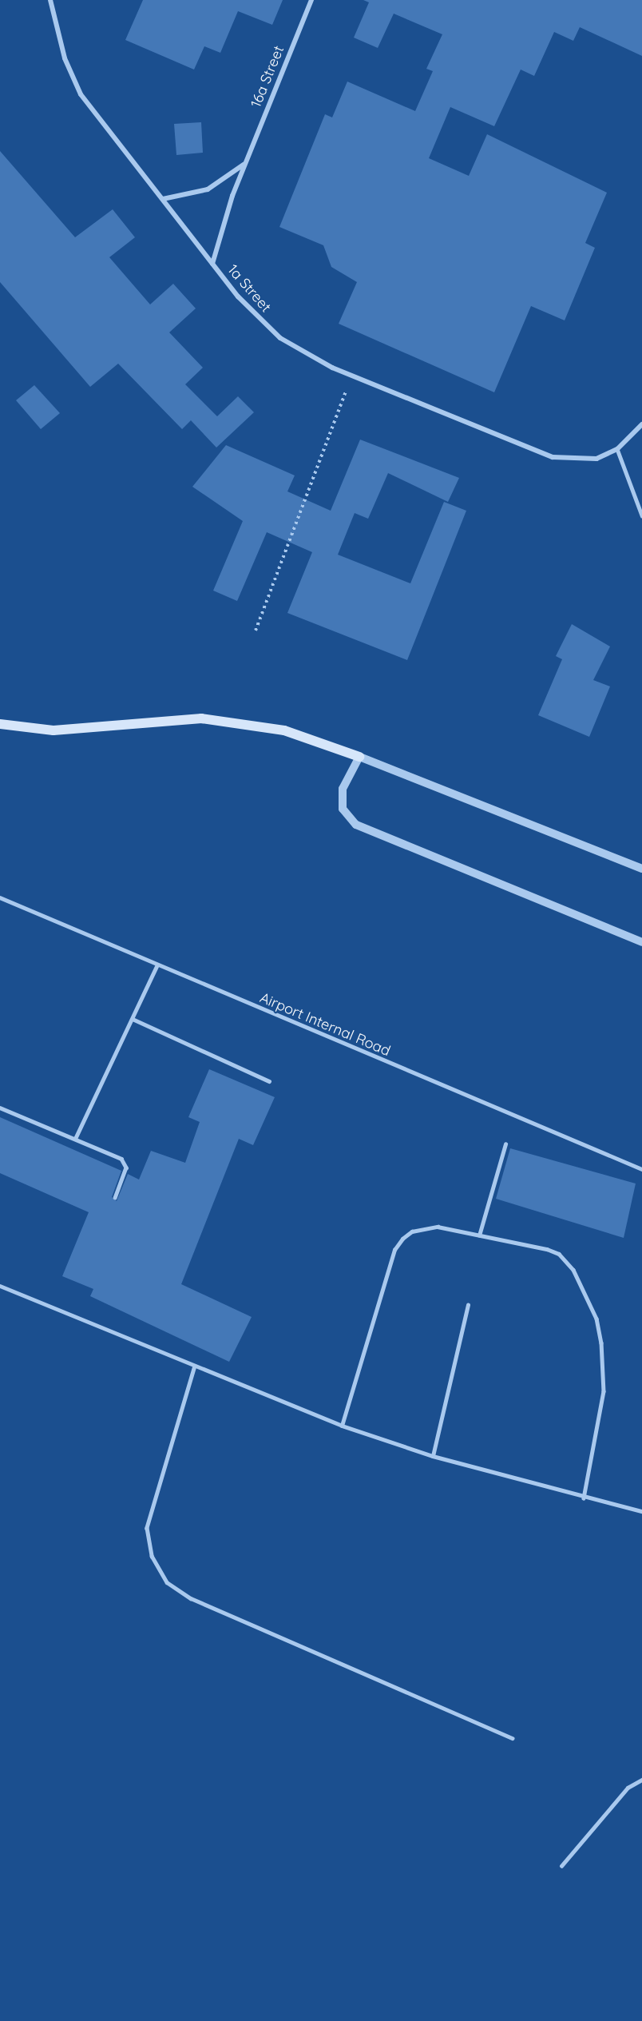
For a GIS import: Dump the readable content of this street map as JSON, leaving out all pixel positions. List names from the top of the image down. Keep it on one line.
{"streets":{"street":["16a Street","1a Street"],"lane":["Airport Internal Road"]},"crossings":[["16a Street","1a Street"]]}
